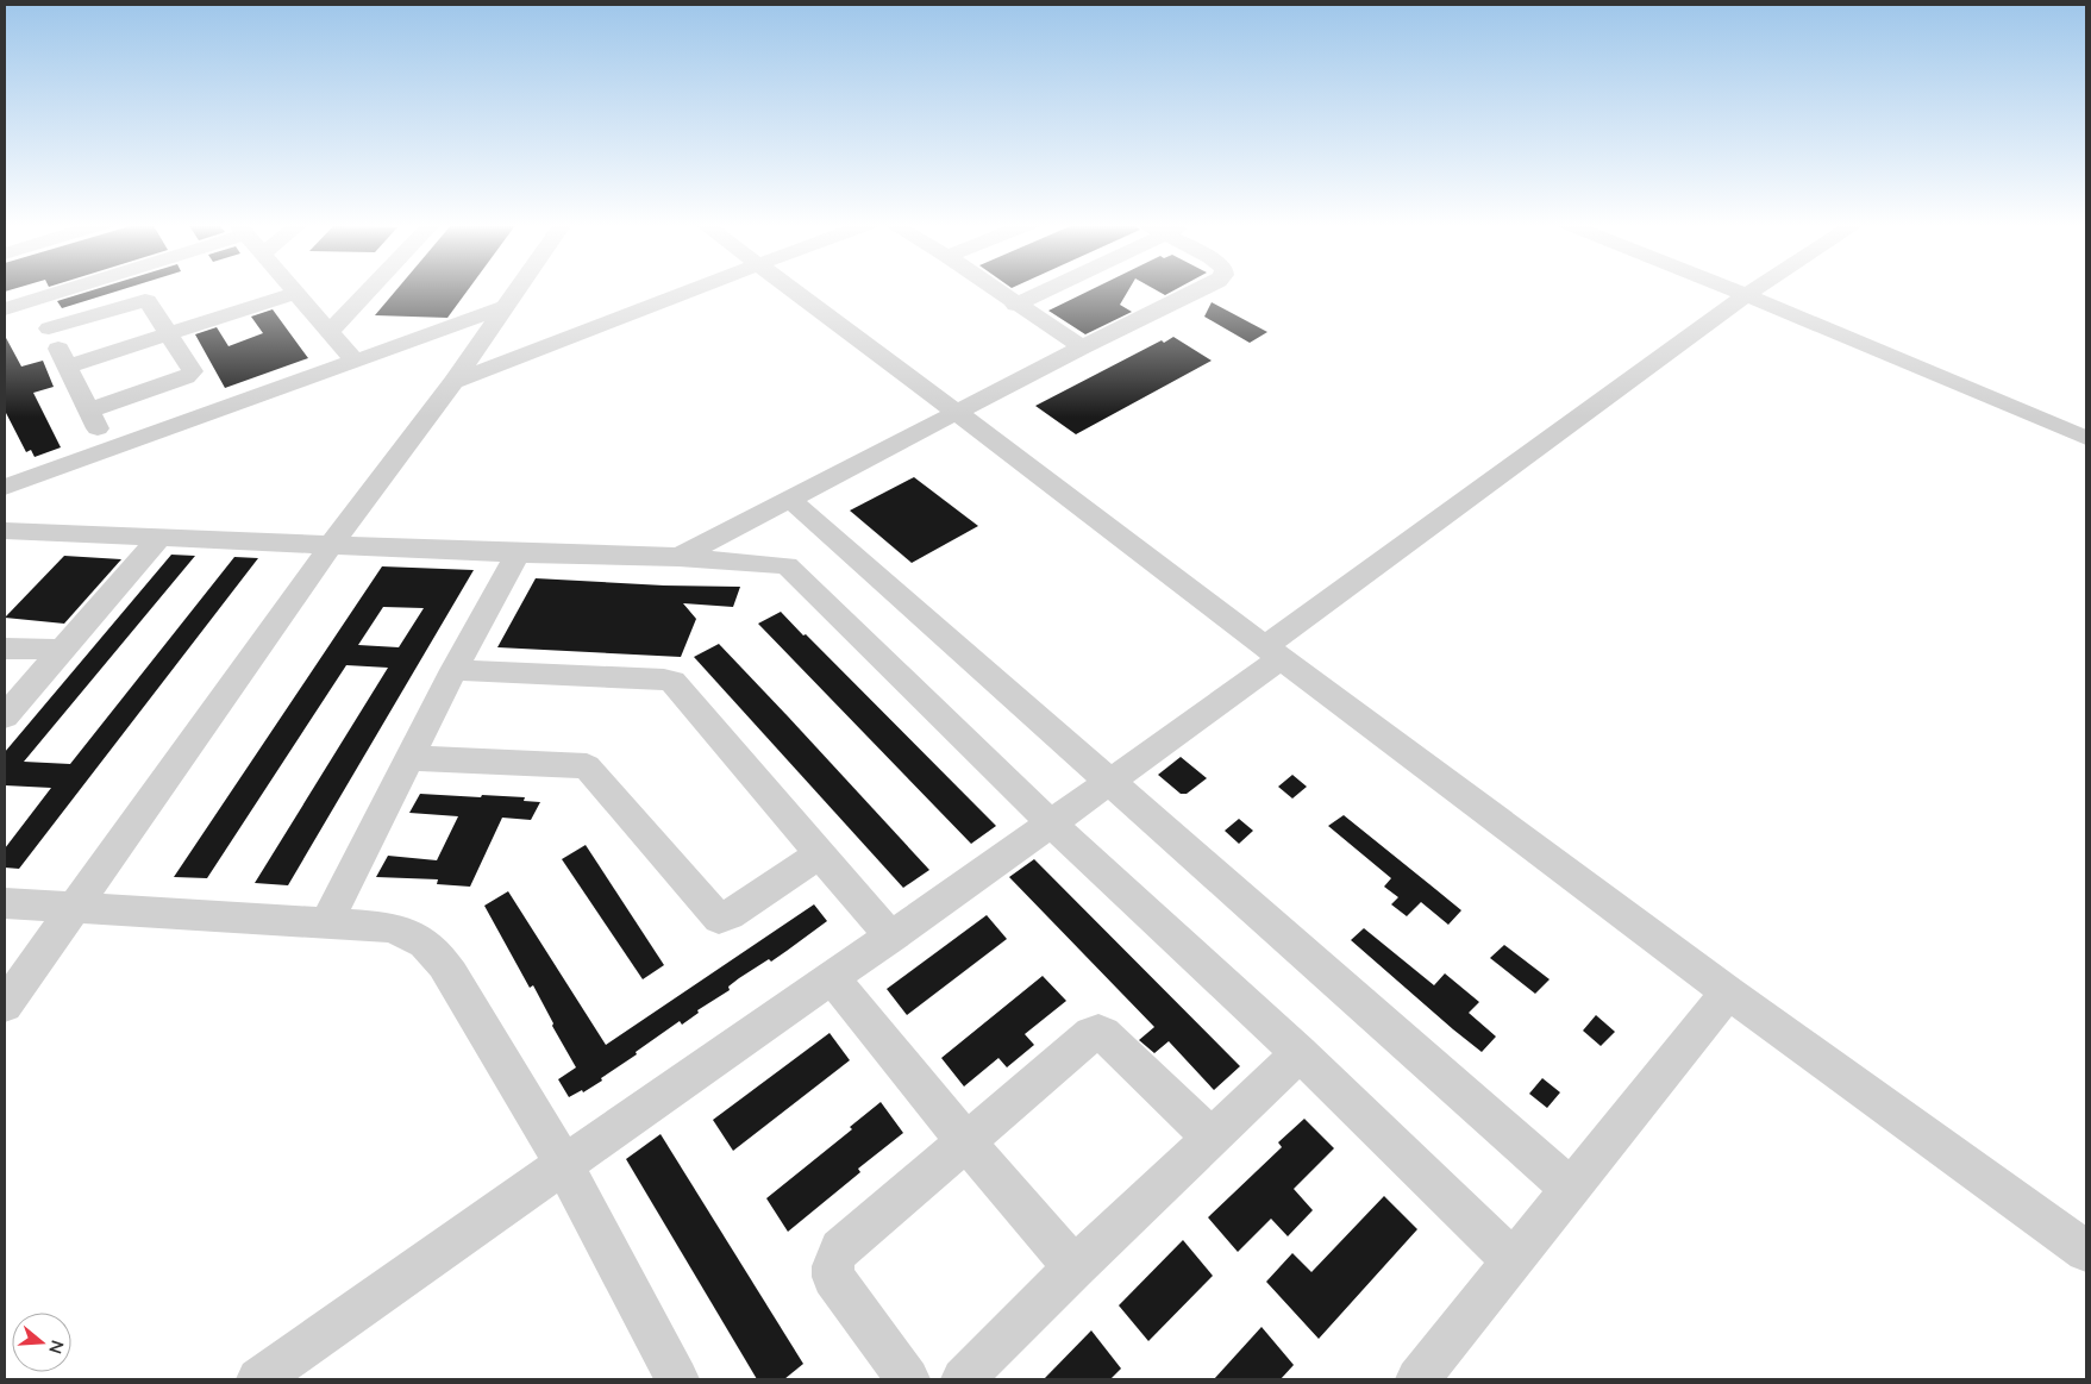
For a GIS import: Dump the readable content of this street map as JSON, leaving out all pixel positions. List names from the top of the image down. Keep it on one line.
{"north":"right"}
